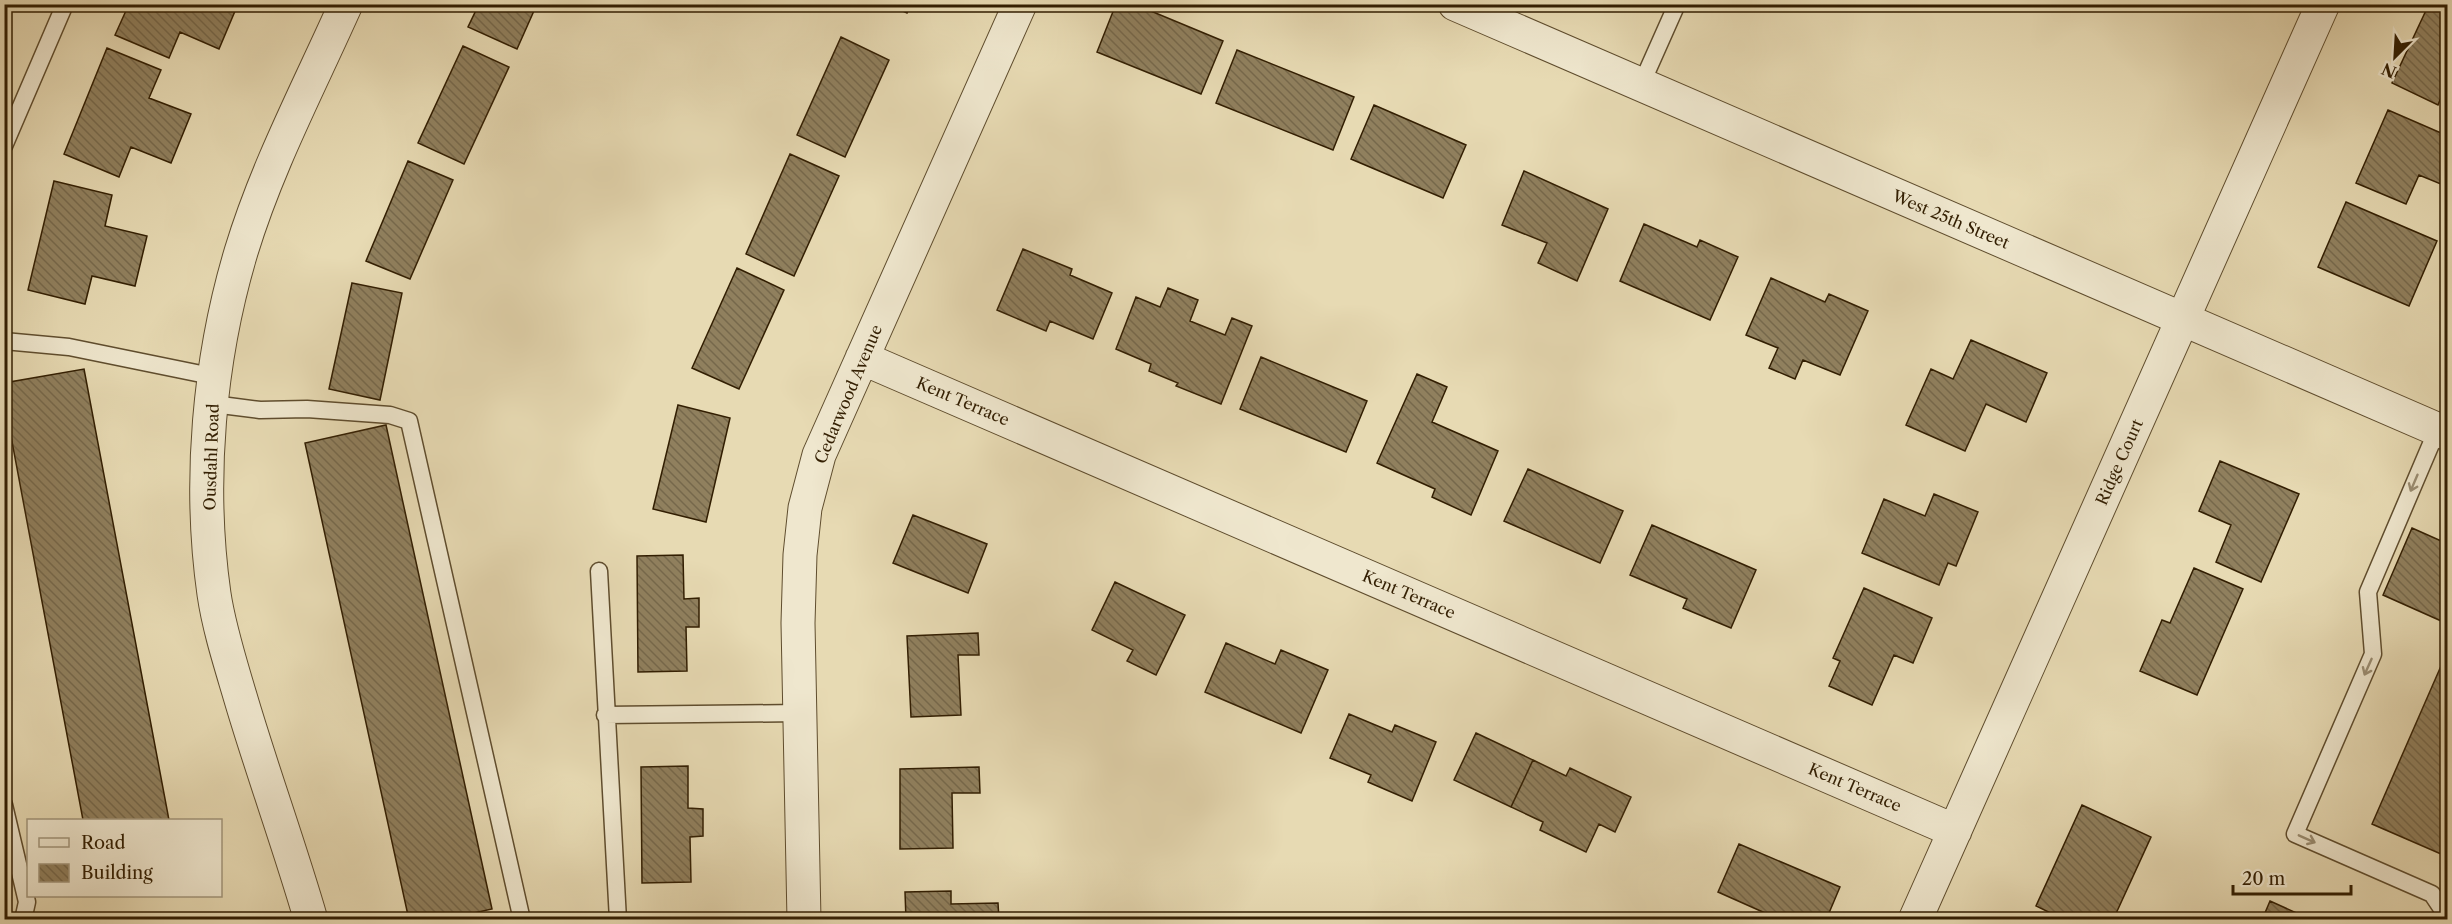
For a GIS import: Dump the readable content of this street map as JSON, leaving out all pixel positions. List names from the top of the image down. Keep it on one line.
{"streets":{"street":["West 25th Street","Cedarwood Avenue","Kent Terrace","Ousdahl Road","Ridge Court"]},"crossings":[["West 25th Street","Ridge Court"],["Cedarwood Avenue","Kent Terrace"],["Kent Terrace","Ridge Court"]],"legend":["Road","Building"],"scale_bar":"20 m","north":"bottom left"}
